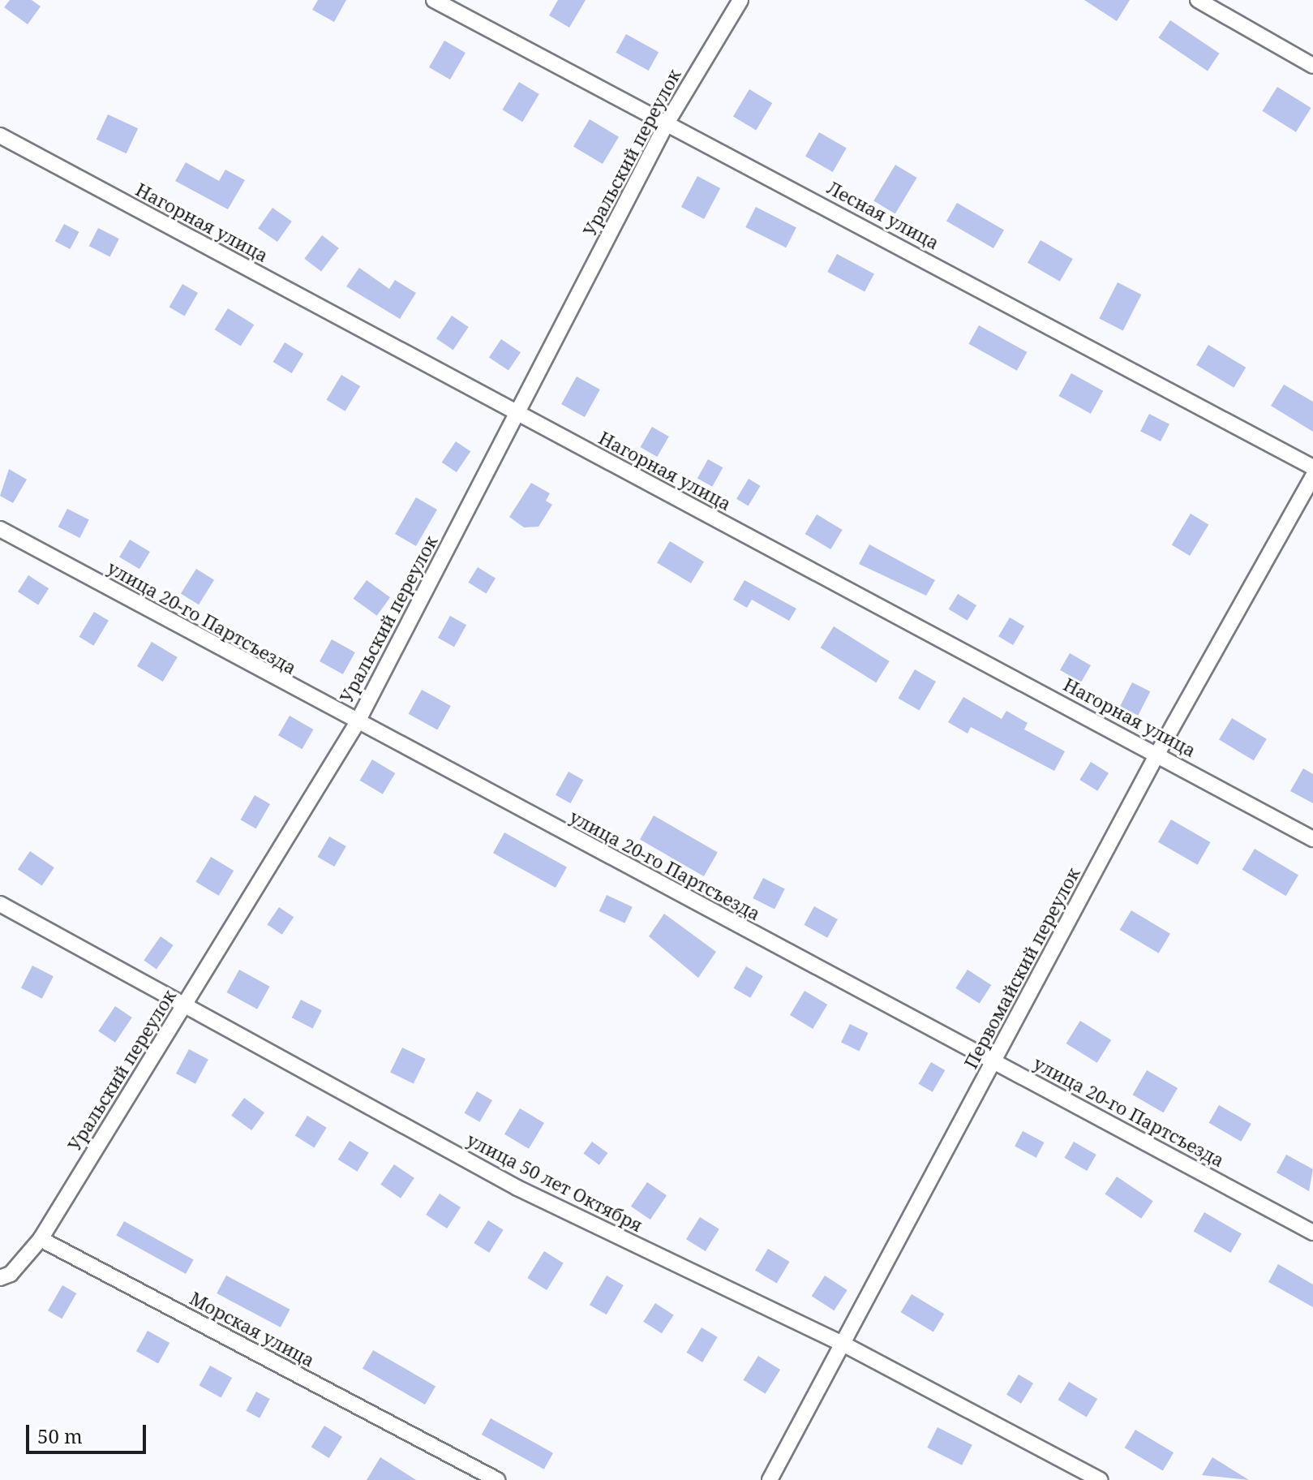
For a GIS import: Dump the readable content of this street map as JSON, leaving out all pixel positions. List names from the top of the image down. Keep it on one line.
{"streets":{"street":["Уральский переулок","Лесная улица","Нагорная улица","улица 20-го Партсъезда","Первомайский переулок","улица 50 лет Октября","Морская улица"]},"crossings":[["Уральский переулок","Лесная улица"],["Уральский переулок","Нагорная улица"],["Уральский переулок","улица 20-го Партсъезда"],["Уральский переулок","улица 50 лет Октября"],["Уральский переулок","Морская улица"],["Нагорная улица","Первомайский переулок"],["улица 20-го Партсъезда","Первомайский переулок"],["Первомайский переулок","улица 50 лет Октября"]],"scale_bar":"50 m"}
